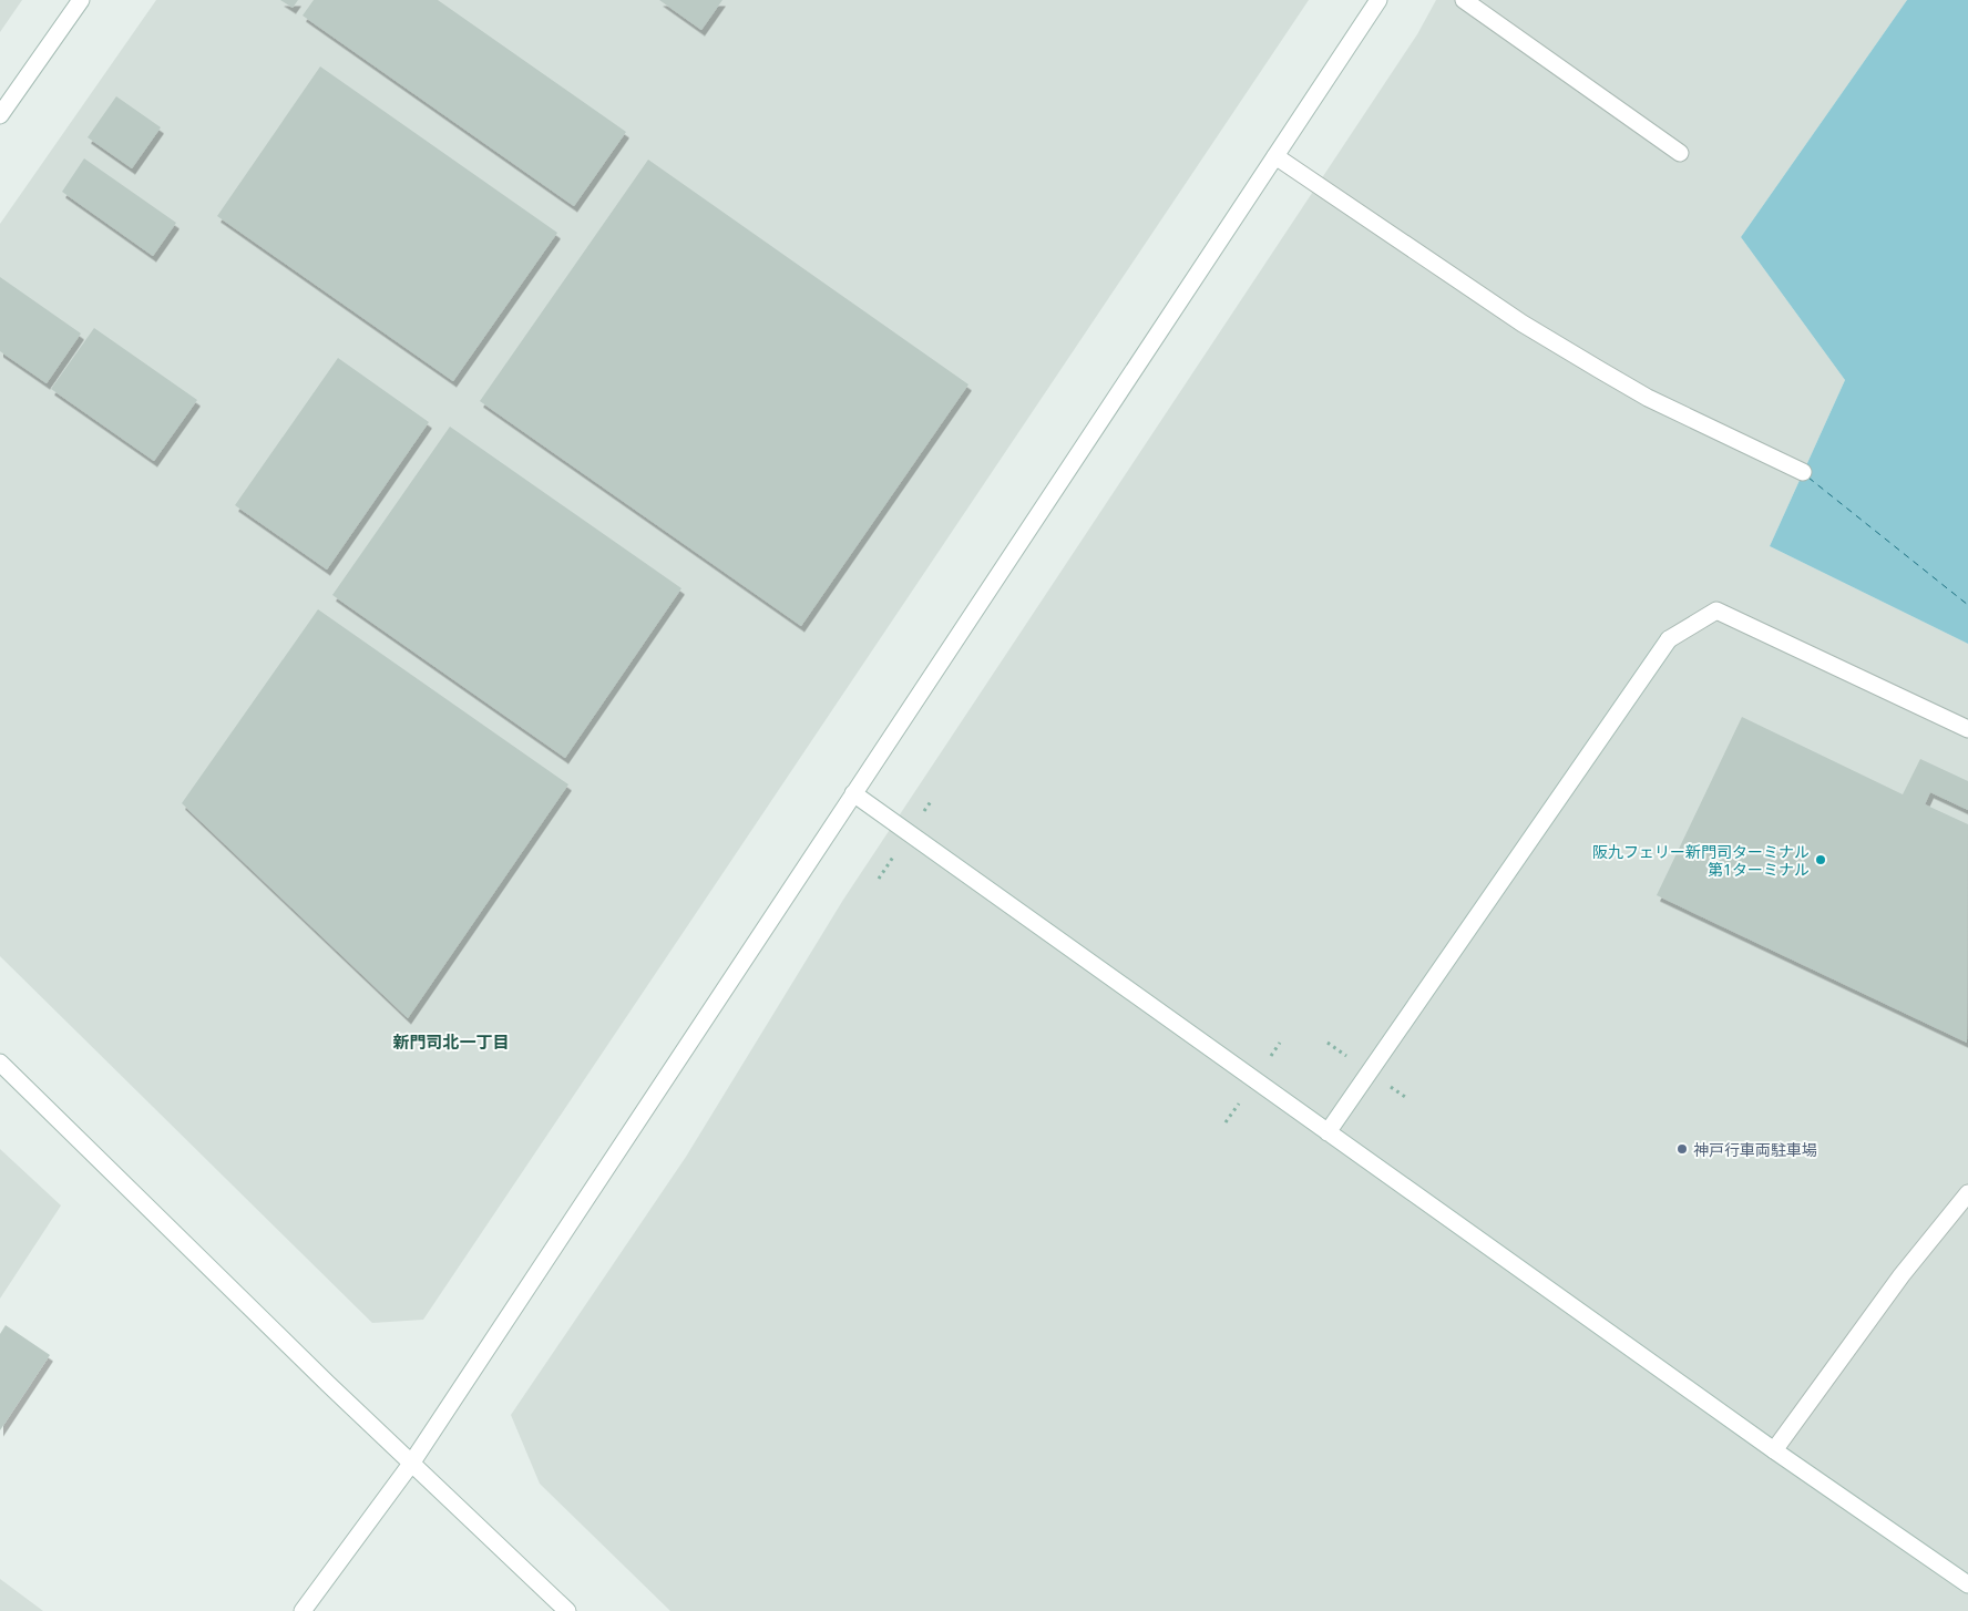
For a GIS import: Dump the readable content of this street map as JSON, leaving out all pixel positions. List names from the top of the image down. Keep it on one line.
{"districts":["新門司北一丁目"],"places":["阪九フェリー新門司ターミナル 第1ターミナル","神戸行車両駐車場"]}
